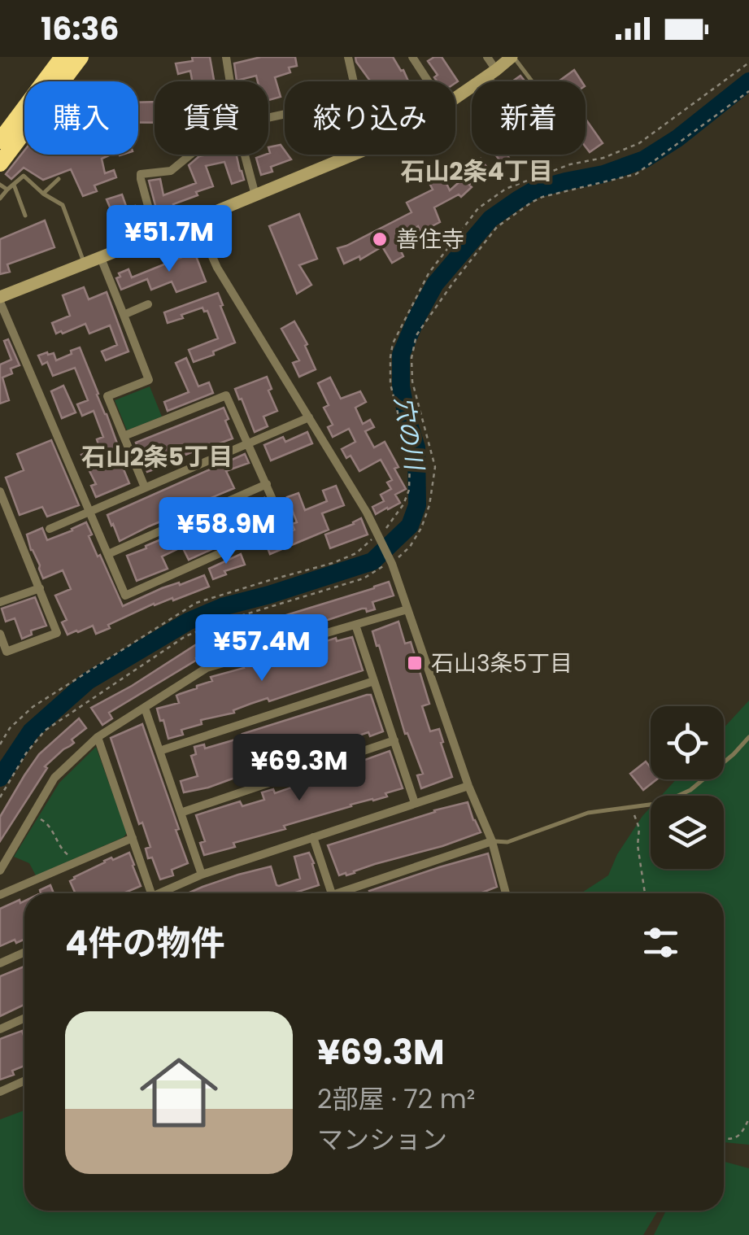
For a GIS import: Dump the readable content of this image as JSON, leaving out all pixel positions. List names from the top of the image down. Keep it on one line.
{"districts":["石山2条4丁目","石山2条5丁目"],"water":["穴の川"],"places":{"other":["善住寺"],"transit":["石山3条5丁目"]},"page":{"status":"16:36","chip":["購入","賃貸","絞り込み","新着"],"price":["¥51.7M","¥58.9M","¥57.4M","¥69.3M"],"heading":"4件の物件","list":[{"name":"¥69.3M","note":"2部屋 · 72 m² · マンション"}]}}
